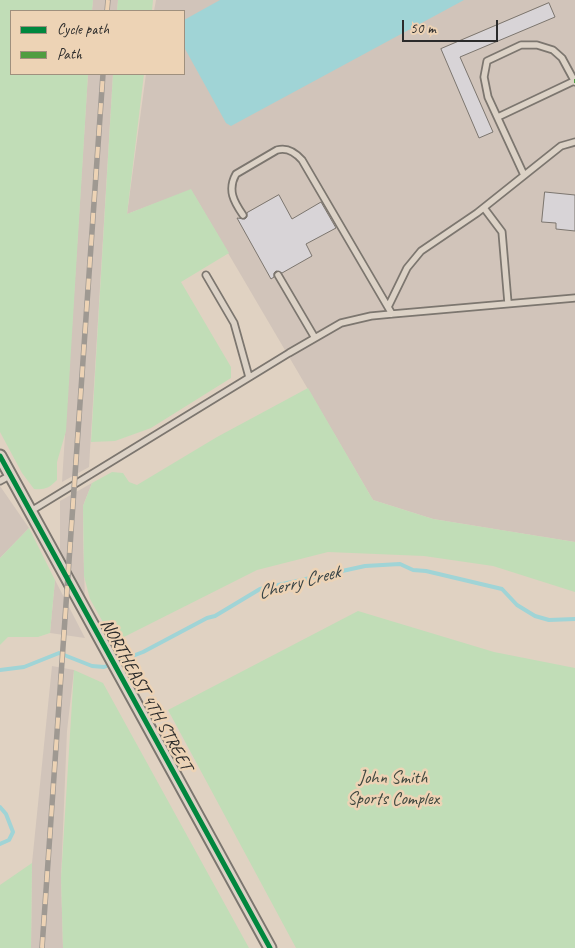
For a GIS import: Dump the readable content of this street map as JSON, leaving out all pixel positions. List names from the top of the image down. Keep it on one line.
{"streets":{"street":["NORTHEAST 4TH STREET"]},"water":["Cherry Creek"],"parks":["John Smith Sports Complex"],"legend":["Cycle path","Path"],"scale_bar":"50 m"}
